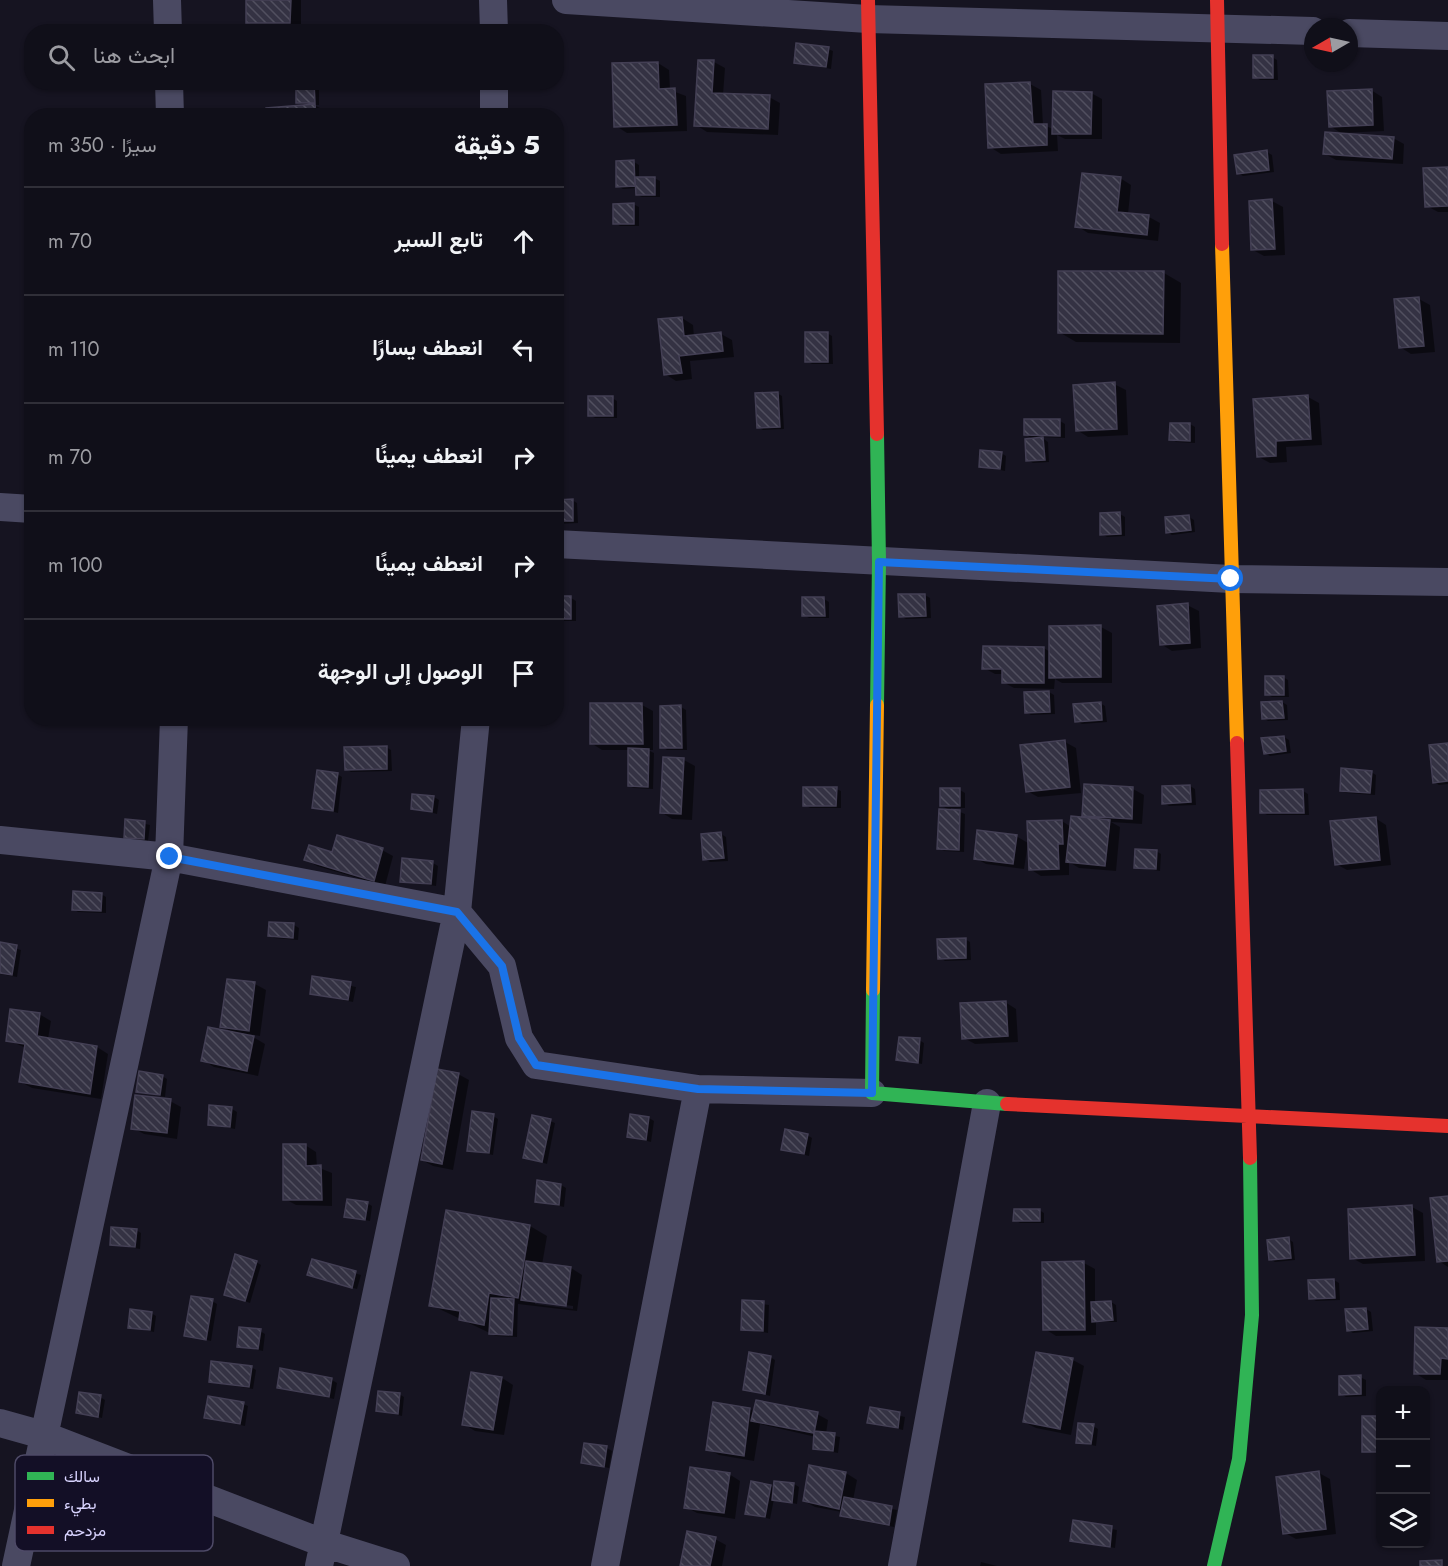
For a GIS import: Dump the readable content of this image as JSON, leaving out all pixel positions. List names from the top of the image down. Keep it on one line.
{"legend":["سالك","بطيء","مزدحم"],"north":"left","page":{"search":"ابحث هنا","heading":["5 دقيقة","سيرًا · 350 m"],"list":[["تابع السير","70 m"],["انعطف يسارًا","110 m"],["انعطف يمينًا","70 m"],["انعطف يمينًا","100 m"],"الوصول إلى الوجهة"],"map_buttons":["+","−"]}}
